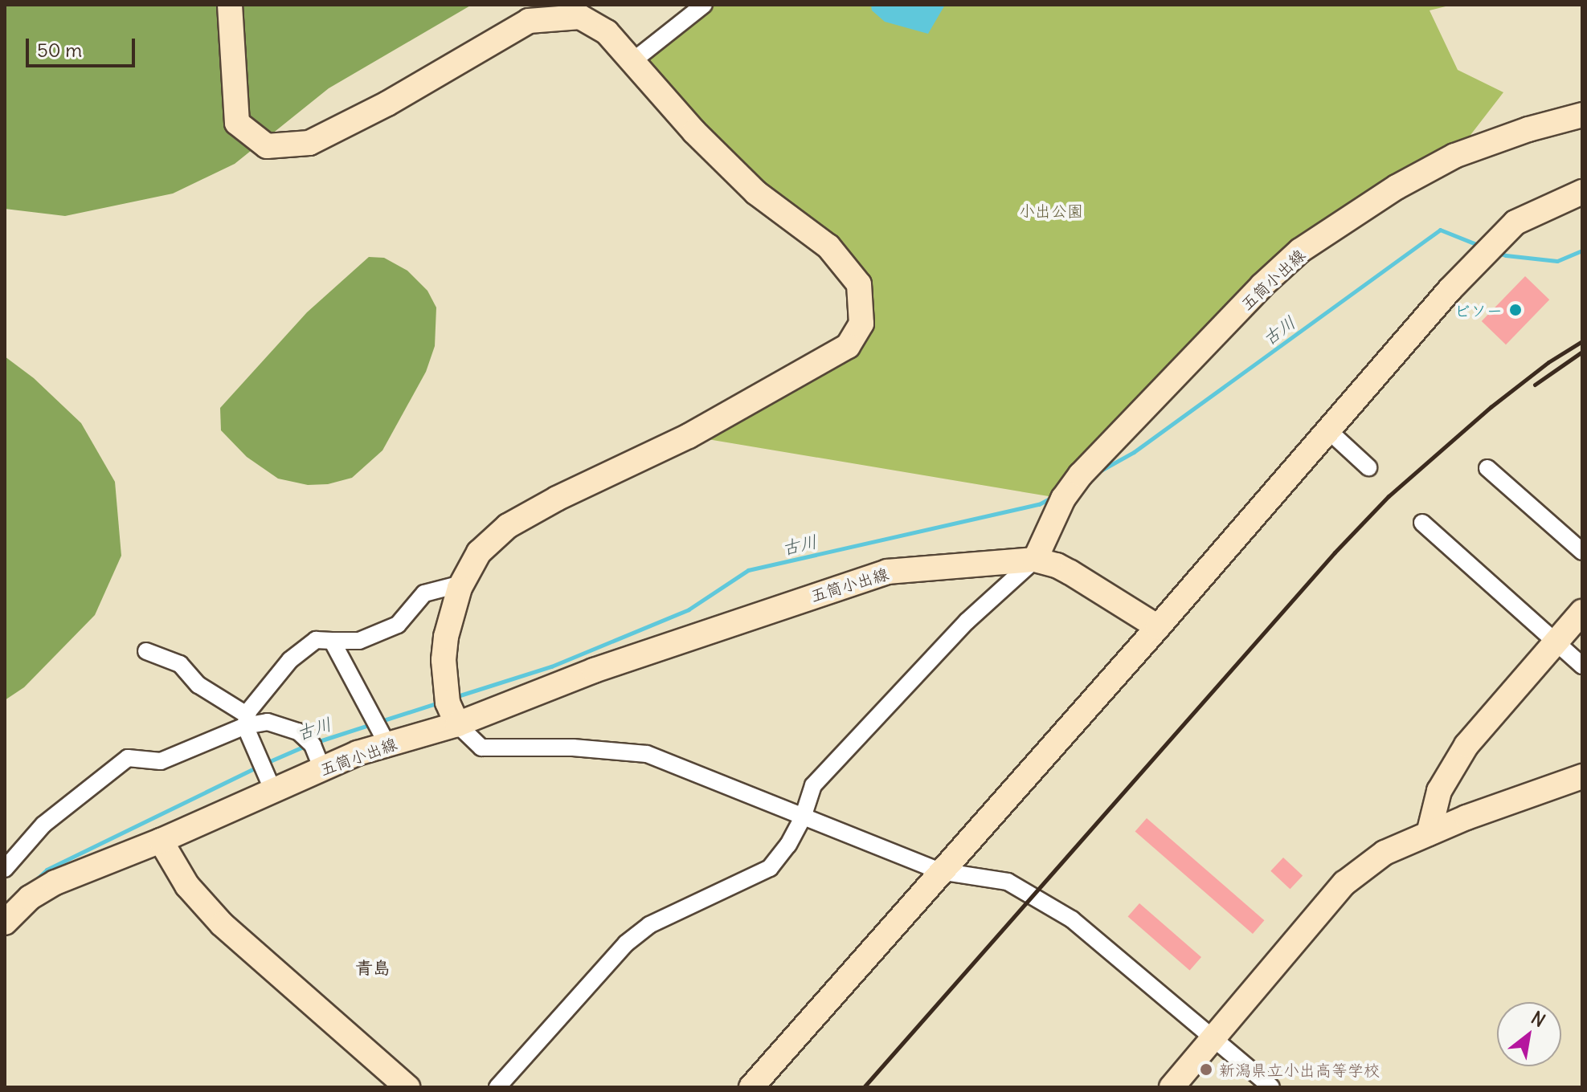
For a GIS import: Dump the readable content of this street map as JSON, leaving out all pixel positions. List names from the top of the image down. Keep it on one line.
{"streets":{"street":["五筒小出線"]},"districts":["青島"],"water":["古川"],"parks":["小出公園"],"places":["ビソー","新潟県立小出高等学校"],"scale_bar":"50 m","north":"top right"}
